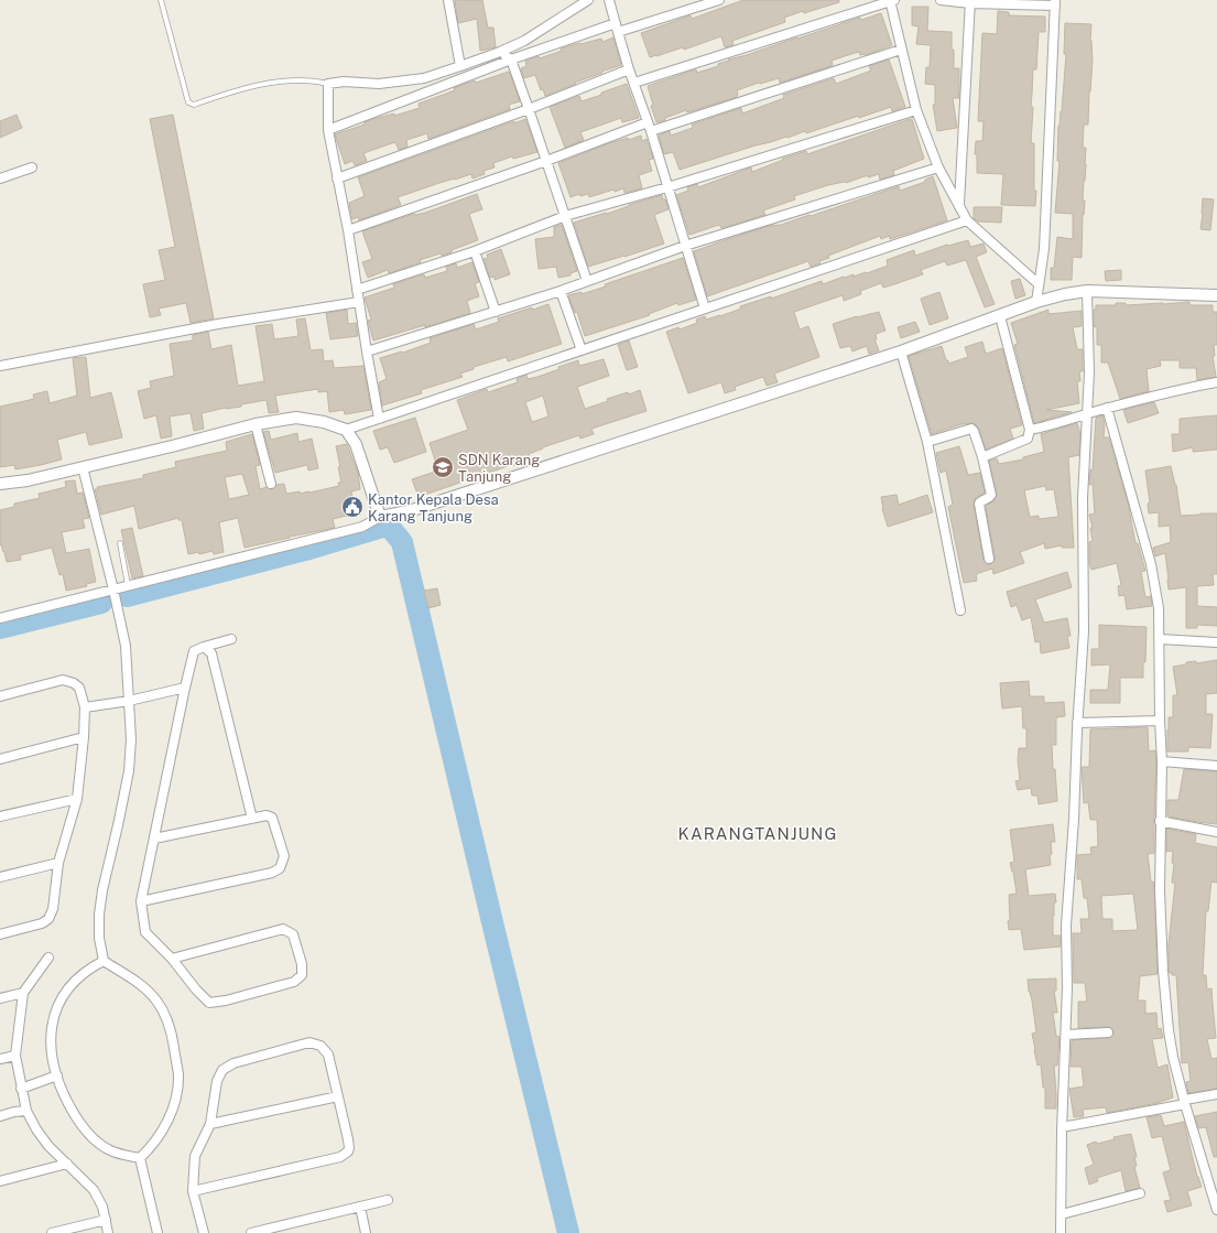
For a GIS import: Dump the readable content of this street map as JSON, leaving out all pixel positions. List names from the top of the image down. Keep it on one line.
{"districts":["KARANGTANJUNG"],"places":{"school or university":["SDN Karang Tanjung"],"public building":["Kantor Kepala Desa Karang Tanjung"]}}
